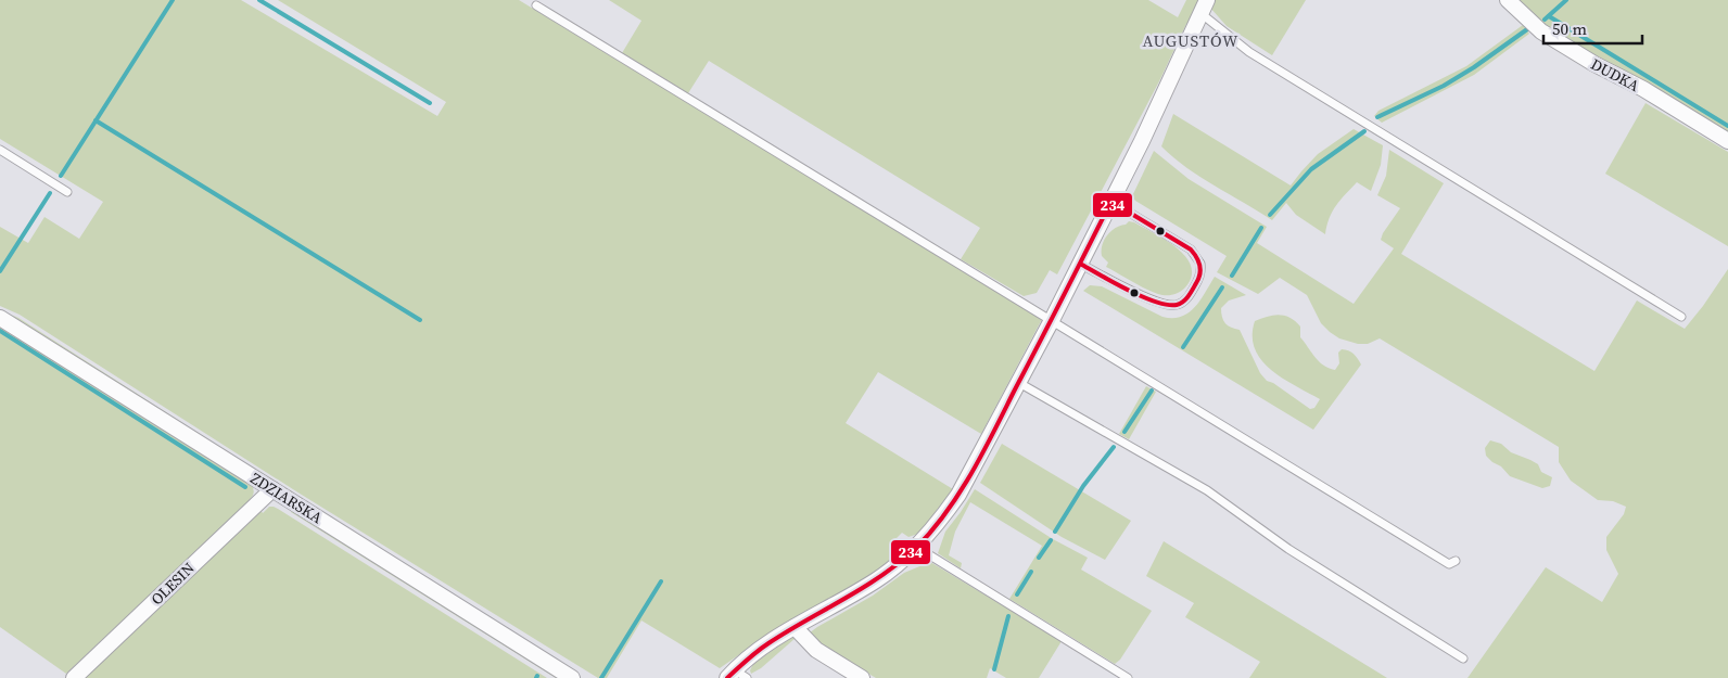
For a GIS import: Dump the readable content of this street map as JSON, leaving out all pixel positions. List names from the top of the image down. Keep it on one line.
{"streets":{"street":["DUDKA","ZDZIARSKA","OLESIN"]},"crossings":[["ZDZIARSKA","OLESIN"]],"districts":["AUGUSTÓW"],"lines":["transit line 234"],"scale_bar":"50 m"}
